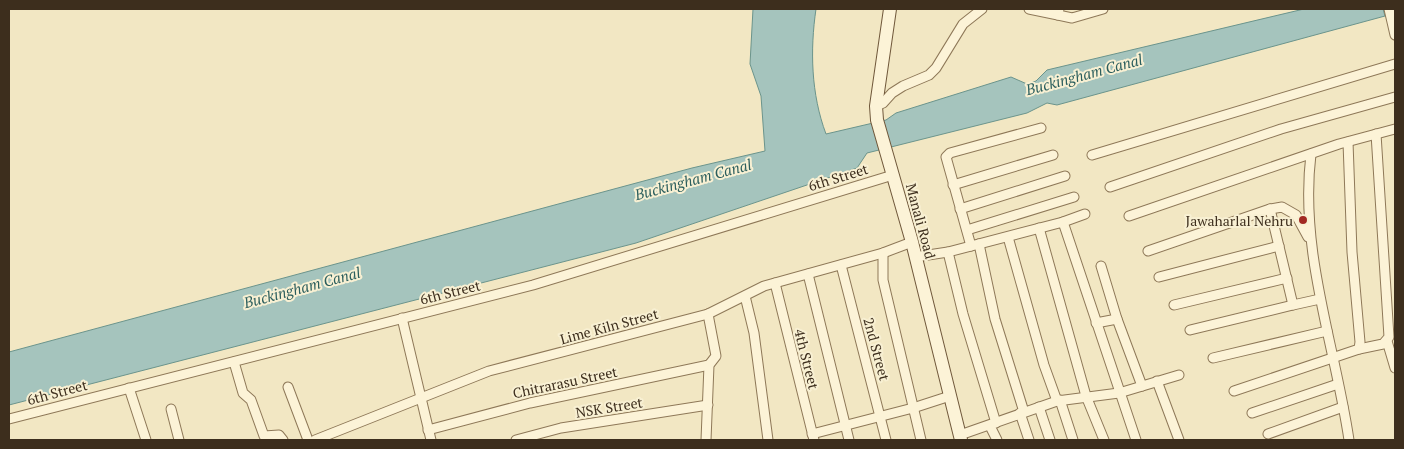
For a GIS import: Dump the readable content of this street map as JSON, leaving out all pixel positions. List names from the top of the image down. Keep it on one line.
{"streets":{"main road":["Manali Road"],"street":["6th Street","Lime Kiln Street","2nd Street","4th Street","Chitrarasu Street","NSK Street"]},"crossings":[["6th Street","Manali Road"],["Manali Road","Lime Kiln Street"],["Lime Kiln Street","2nd Street"],["Lime Kiln Street","4th Street"]],"water":["Buckingham Canal"],"places":["Jawaharlal Nehru"]}
